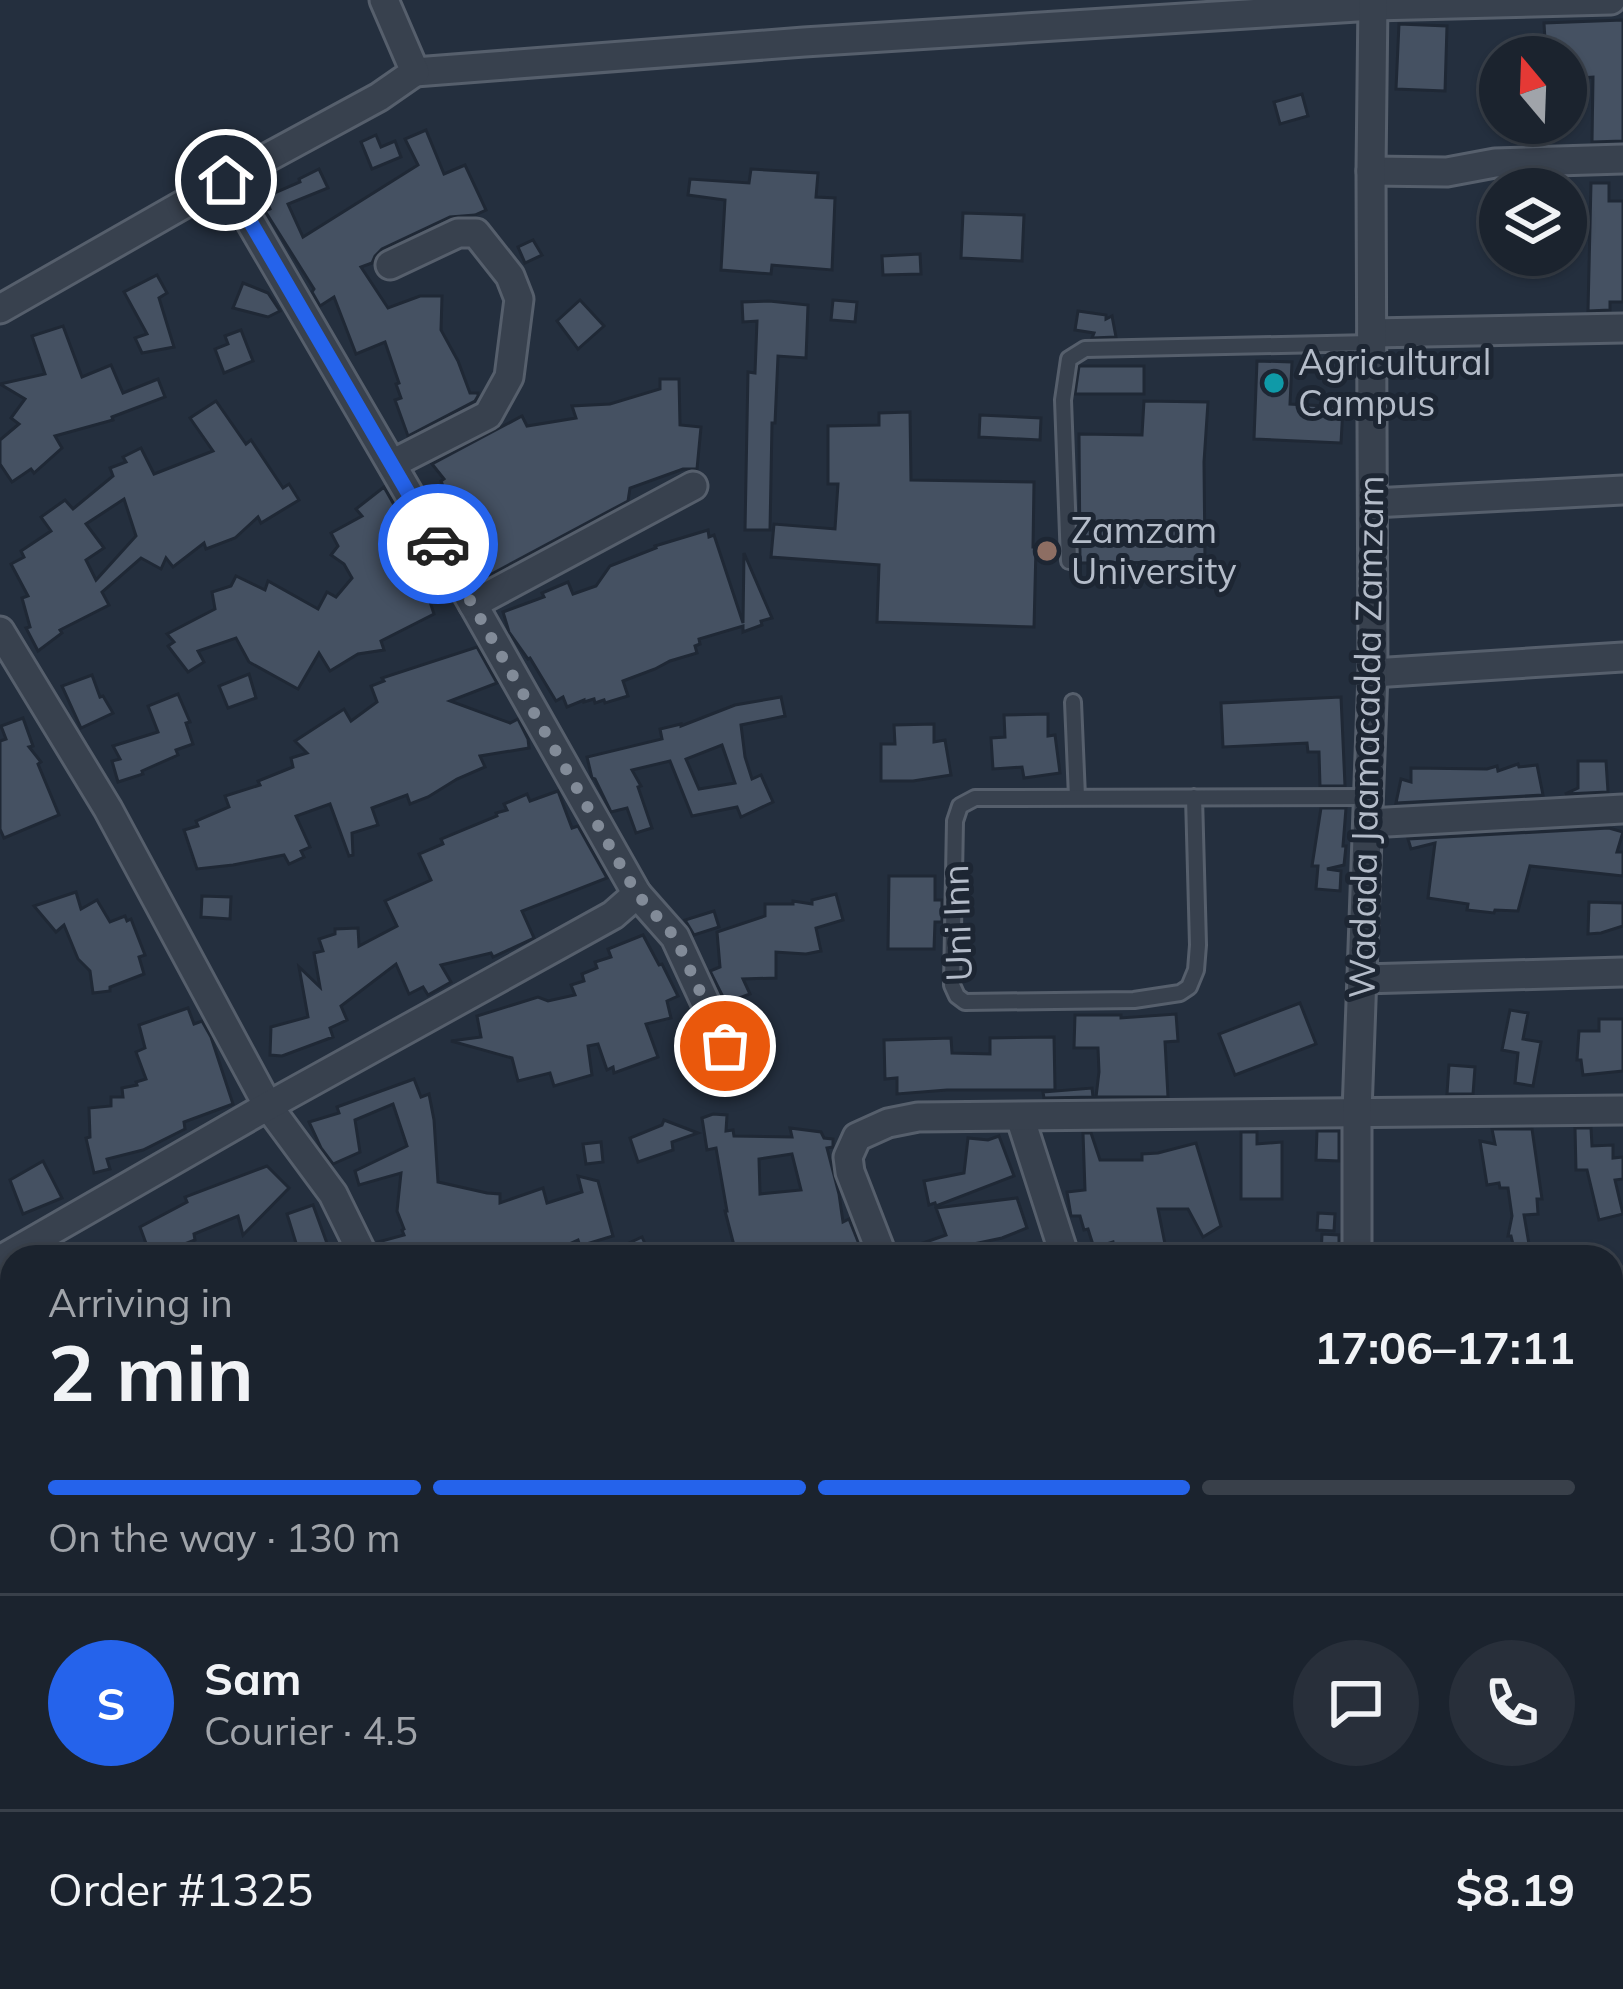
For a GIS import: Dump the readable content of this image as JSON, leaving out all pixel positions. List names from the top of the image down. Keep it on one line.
{"streets":{"street":["Wadada Jaamacadda Zamzam"],"lane":["Uni Inn"]},"crossings":[["Wadada Jaamacadda Zamzam","Uni Inn"]],"places":["Agricultural Campus","Zamzam University"],"north":"top","page":{"heading":["2 min","Arriving in","17:06–17:11"],"panel":["Sam","Courier · 4.5","Order #1325","$8.19"],"bar":"On the way · 130 m","round":"S"}}
